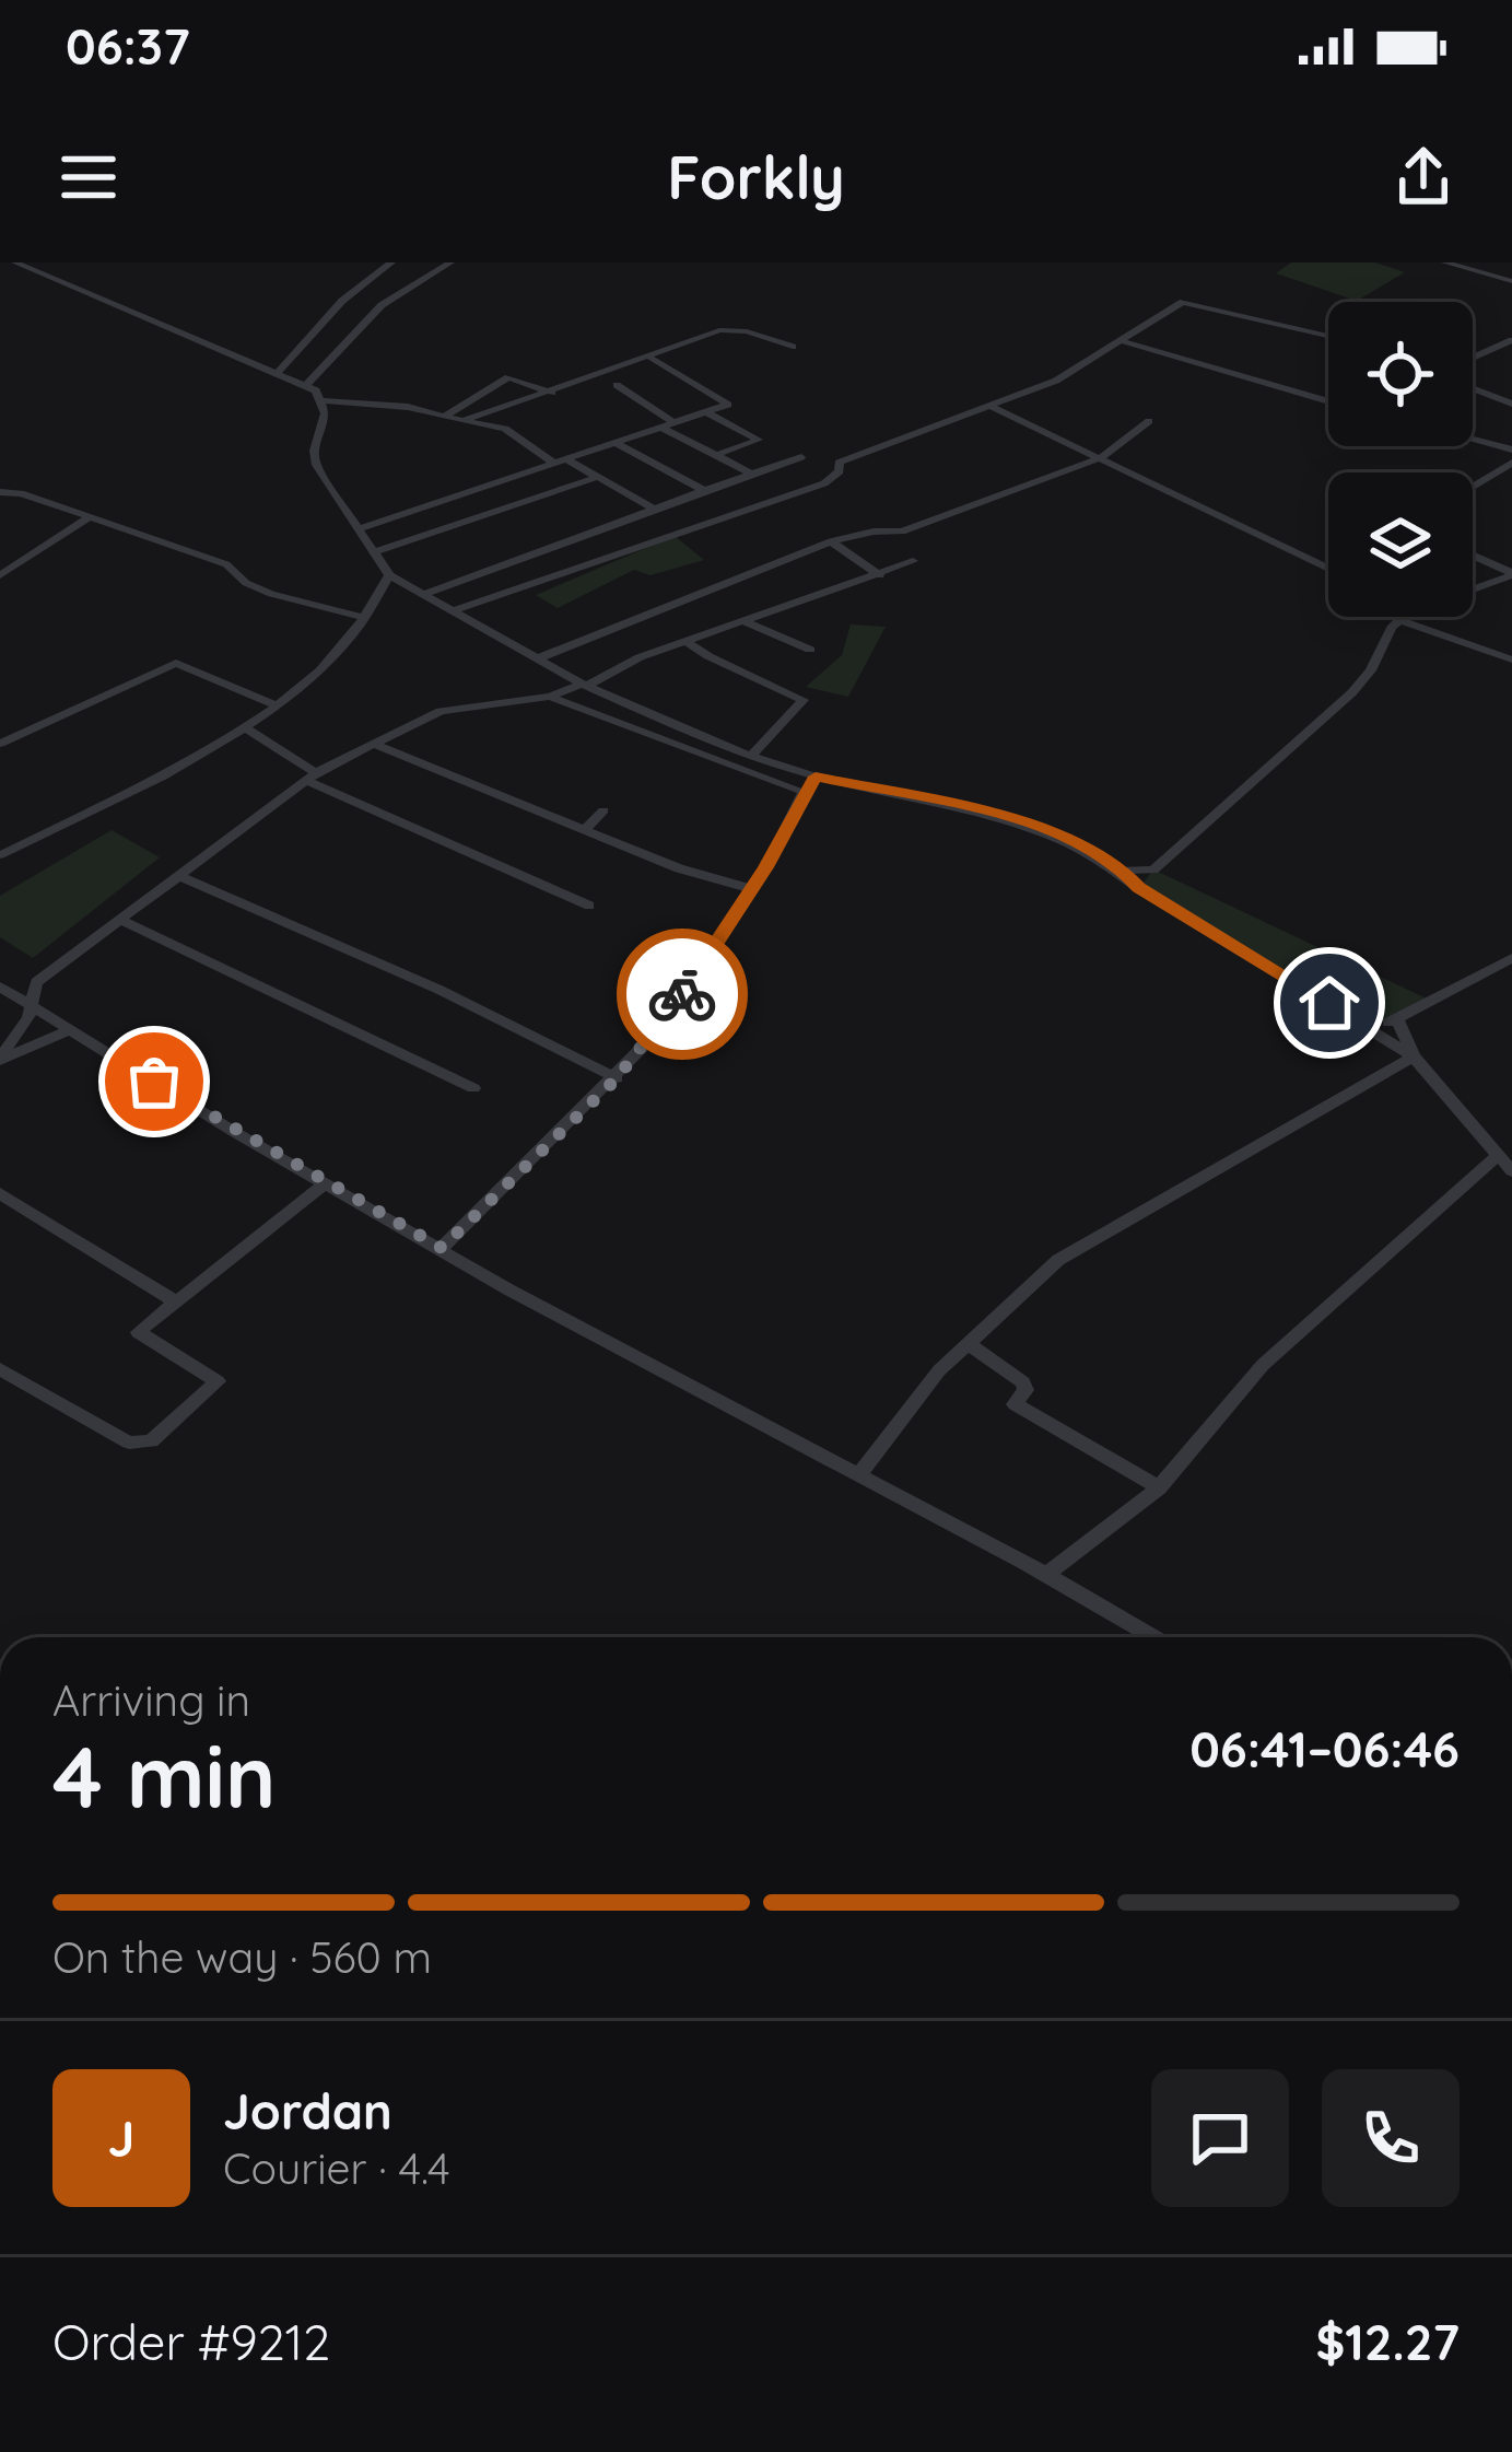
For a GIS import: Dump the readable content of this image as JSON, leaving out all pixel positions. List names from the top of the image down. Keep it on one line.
{"page":{"status":"06:37","header":"Forkly","heading":["4 min","Arriving in","06:41–06:46"],"panel":["Jordan","Courier · 4.4","Order #9212","$12.27"],"bar":"On the way · 560 m","round":"J"}}
